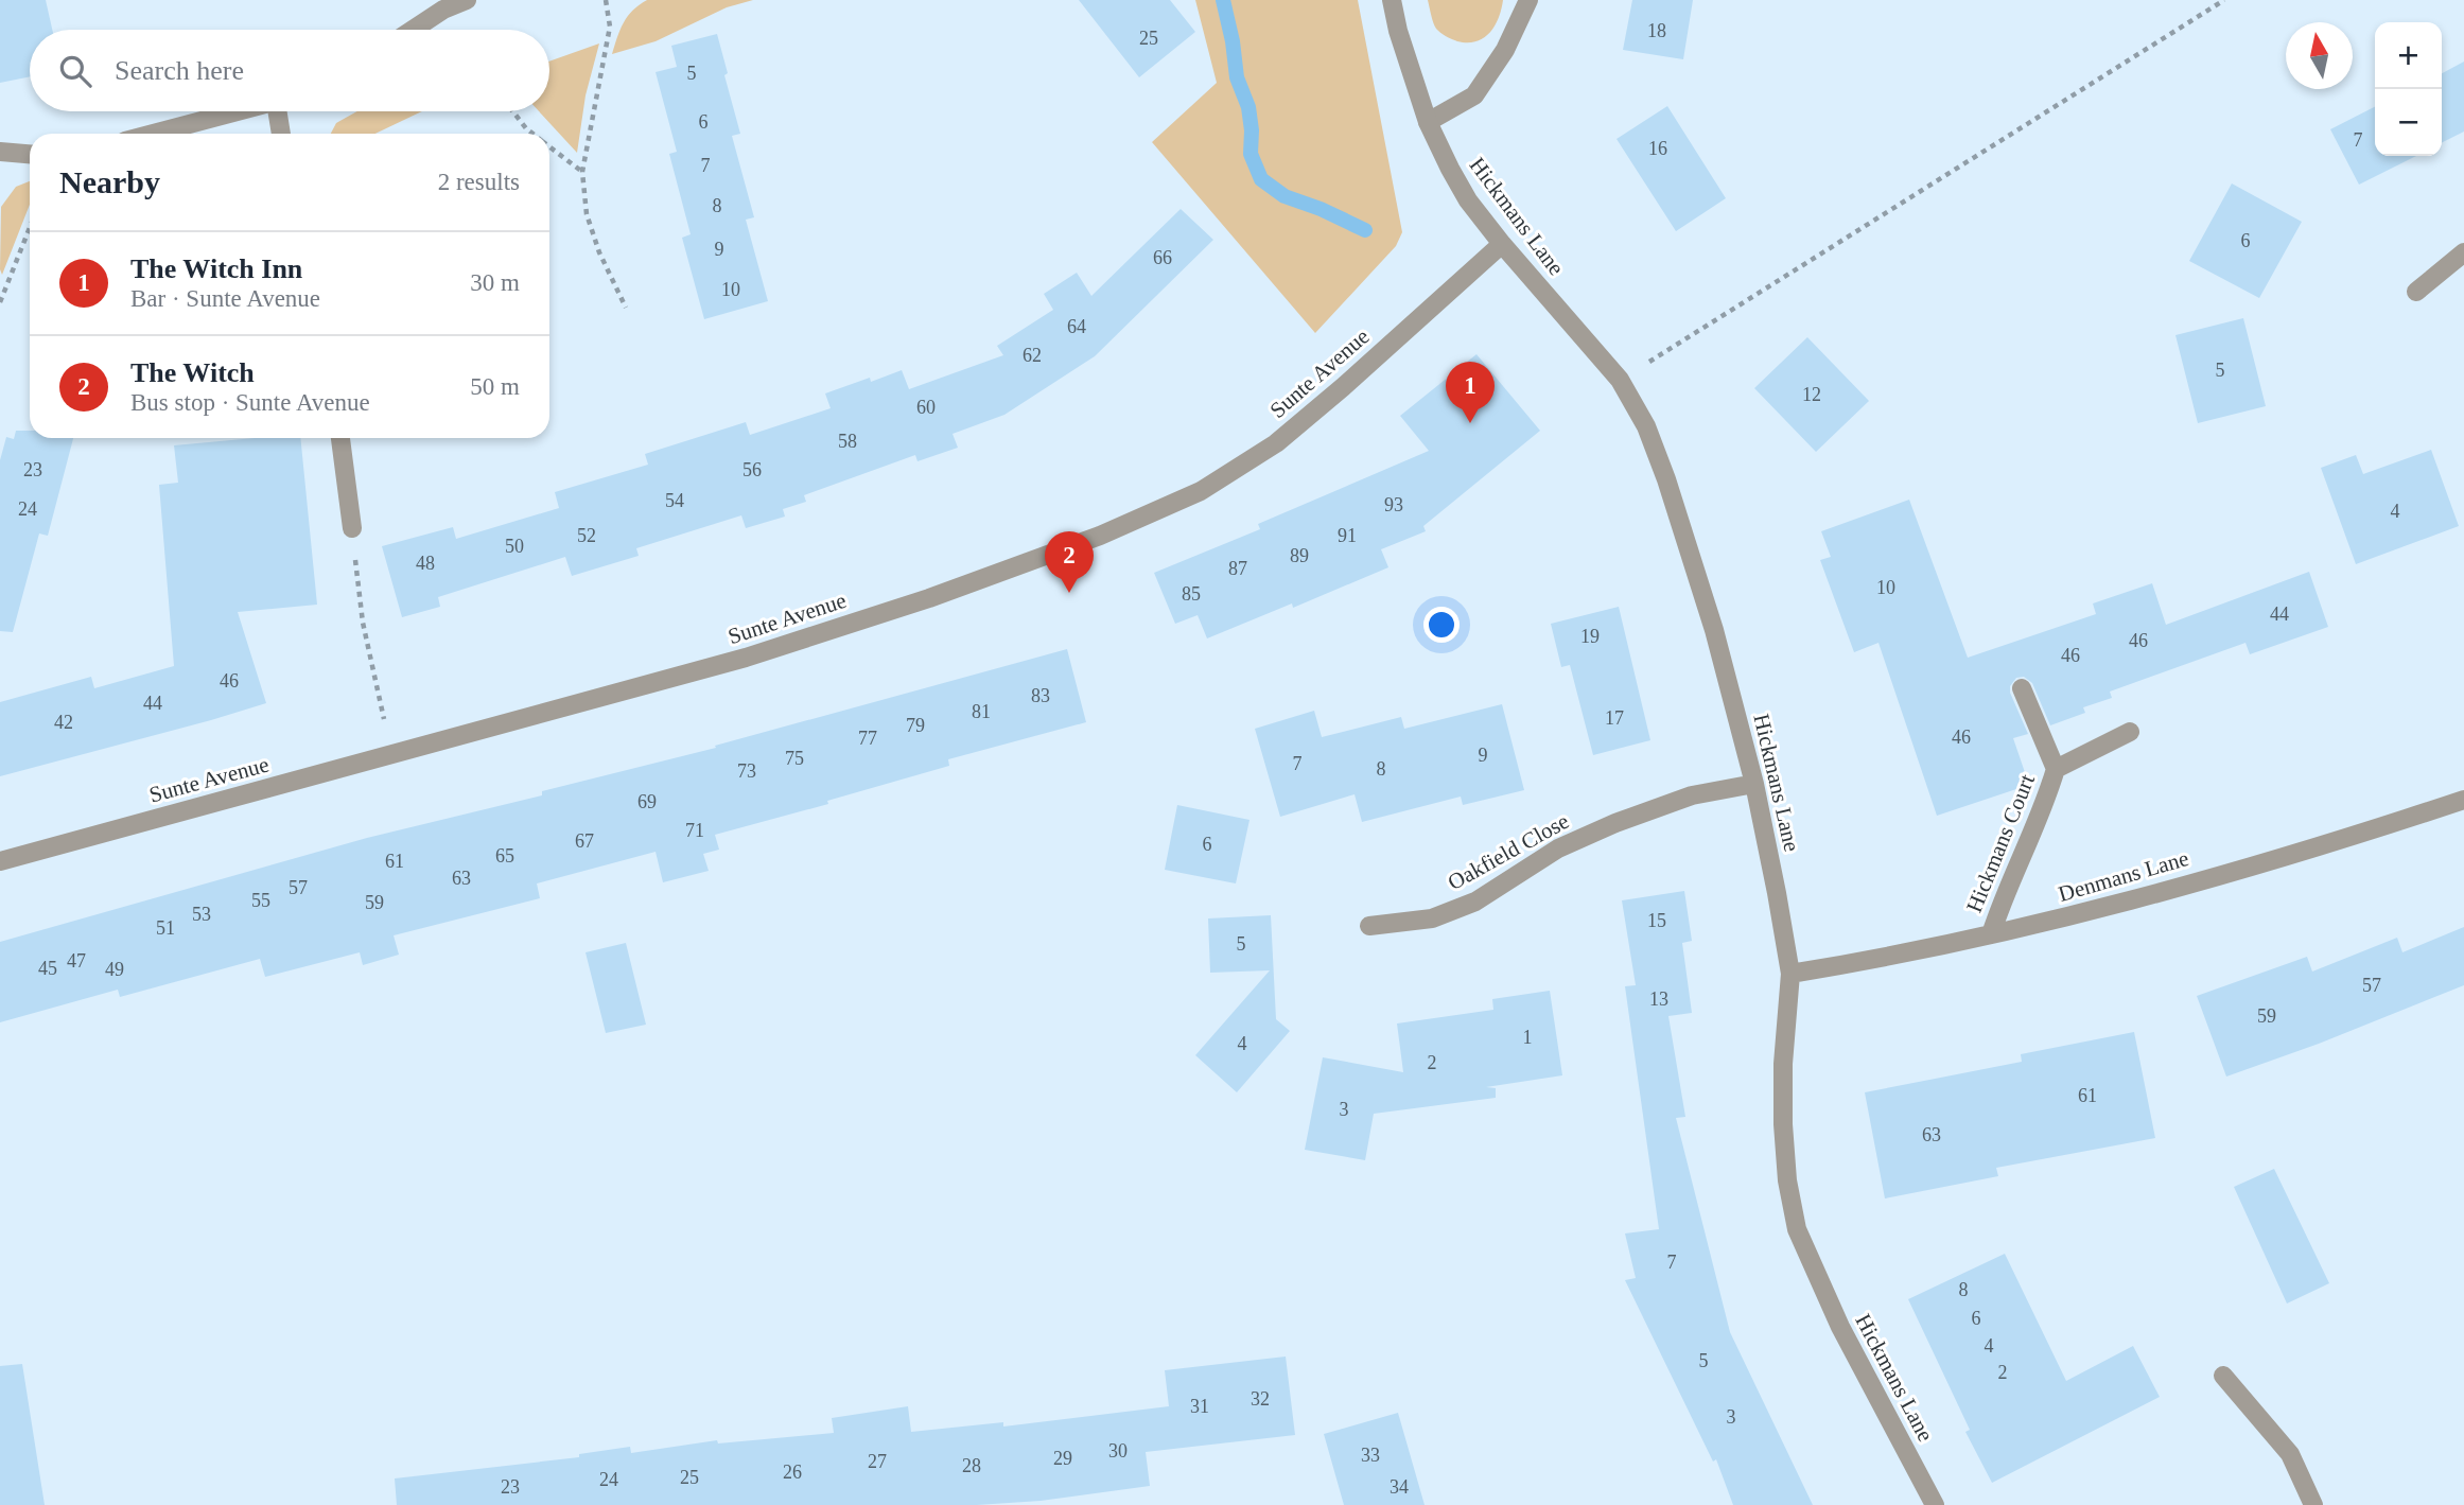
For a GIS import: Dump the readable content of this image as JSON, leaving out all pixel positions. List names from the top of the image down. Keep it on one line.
{"streets":{"street":["Hickmans Lane","Sunte Avenue","Hickmans Court","Oakfield Close","Denmans Lane"]},"crossings":[["Hickmans Lane","Sunte Avenue"],["Hickmans Lane","Oakfield Close"],["Hickmans Lane","Denmans Lane"],["Hickmans Court","Denmans Lane"]],"house_numbers":["18","25","5","6","7","16","7","8","6","9","66","10","64","62","5","12","60","58","23","56","54","93","24","4","52","91","50","89","48","87","10","85","44","19","46","46","46","83","44","81","17","42","79","46","77","9","75","7","8","73","69","71","67","6","65","61","63","57","55","59","53","15","51","5","47","45","49","57","13","59","1","4","2","61","3","63","7","8","6","4","5","2","32","31","3","30","33","29","27","28","26","25","24","23","34"],"north":"top","page":{"map_buttons":["+","−"],"search":"Search here","heading":["Nearby","2 results"],"list":[{"mark":"1","name":"The Witch Inn","note":"Bar · Sunte Avenue","value":"30 m"},{"mark":"2","name":"The Witch","note":"Bus stop · Sunte Avenue","value":"50 m"}],"pins":["1","2"]}}
